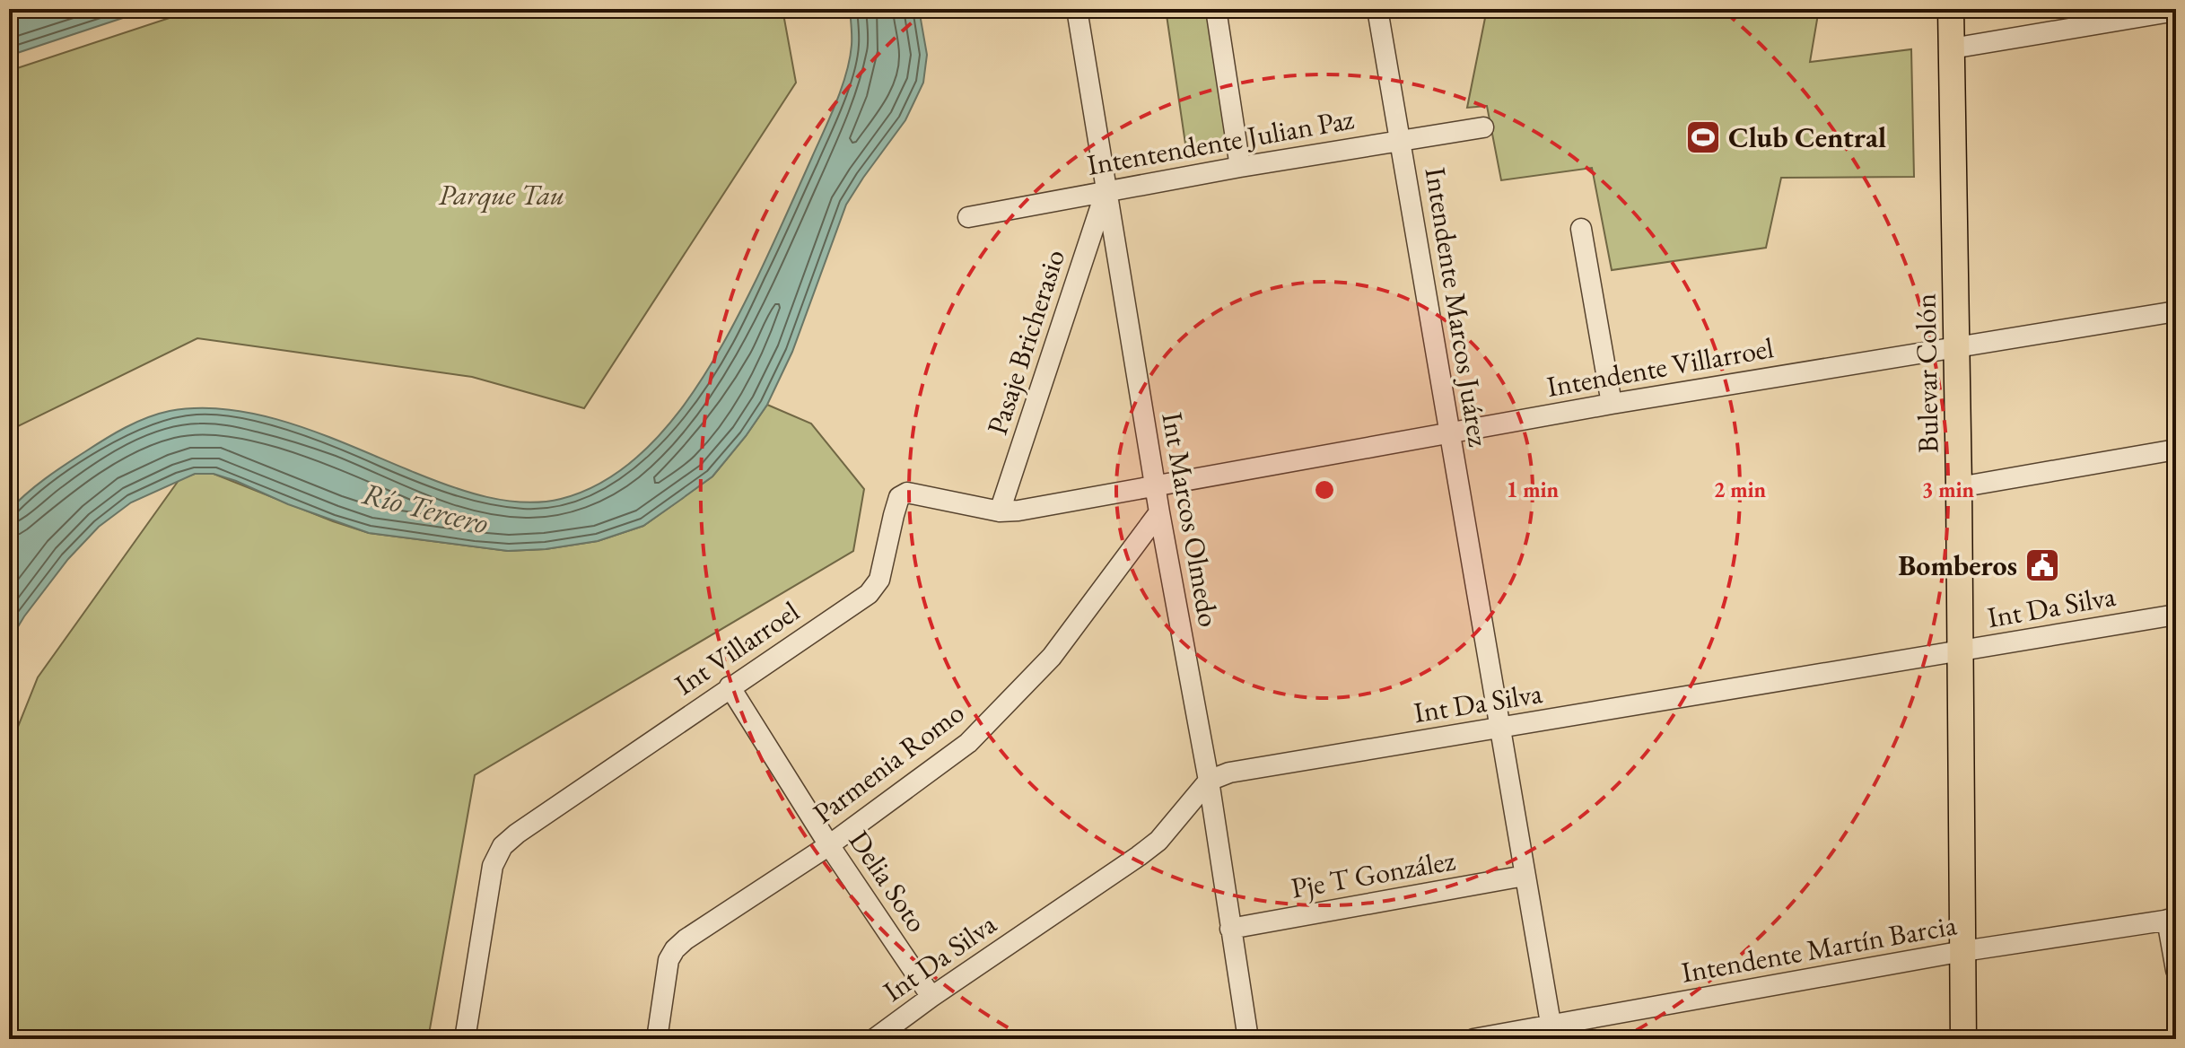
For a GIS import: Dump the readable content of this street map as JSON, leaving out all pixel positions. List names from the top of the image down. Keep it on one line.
{"streets":{"main road":["Bulevar Colón"],"street":["Intentendente Julian Paz","Intendente Marcos Juárez","Pasaje Bricherasio","Intendente Villarroel","Int Marcos Olmedo","Int Da Silva","Int Villarroel","Parmenia Romo","Pje T González","Delia Soto","Intendente Martín Barcia"]},"crossings":[["Intentendente Julian Paz","Intendente Marcos Juárez"],["Intentendente Julian Paz","Pasaje Bricherasio"],["Intentendente Julian Paz","Int Marcos Olmedo"],["Intendente Marcos Juárez","Intendente Villarroel"],["Intendente Marcos Juárez","Int Da Silva"],["Intendente Marcos Juárez","Pje T González"],["Intendente Marcos Juárez","Intendente Martín Barcia"],["Pasaje Bricherasio","Int Marcos Olmedo"],["Pasaje Bricherasio","Int Villarroel"],["Intendente Villarroel","Bulevar Colón"],["Intendente Villarroel","Int Marcos Olmedo"],["Intendente Villarroel","Int Villarroel"],["Bulevar Colón","Int Da Silva"],["Bulevar Colón","Intendente Martín Barcia"],["Int Marcos Olmedo","Int Da Silva"],["Int Marcos Olmedo","Int Villarroel"],["Int Marcos Olmedo","Parmenia Romo"],["Int Marcos Olmedo","Pje T González"],["Int Da Silva","Delia Soto"],["Int Villarroel","Delia Soto"],["Parmenia Romo","Delia Soto"]],"water":["Río Tercero"],"parks":["Parque Tau"],"places":{"sports":["Club Central"],"public building":["Bomberos"]},"rings":["1 min","2 min","3 min"]}
